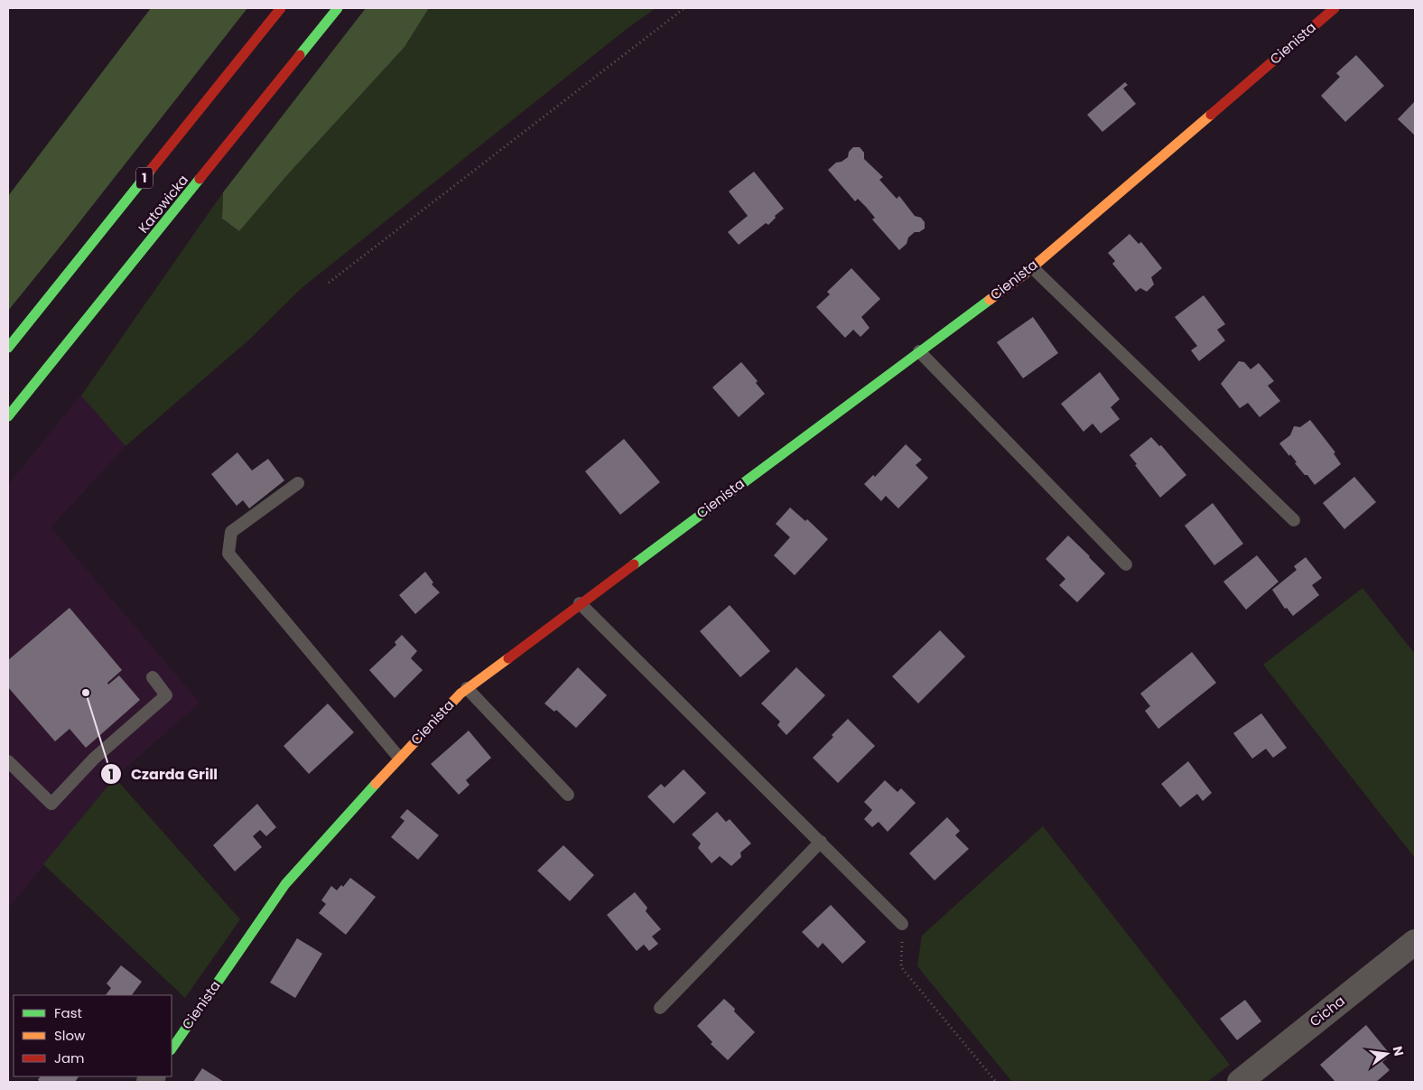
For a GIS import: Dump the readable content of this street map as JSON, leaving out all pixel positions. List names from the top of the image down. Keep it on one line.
{"streets":{"street":["Cienista","1","Katowicka","Cicha"]},"places":["Czarda Grill"],"legend":["Fast","Slow","Jam"],"north":"right"}
